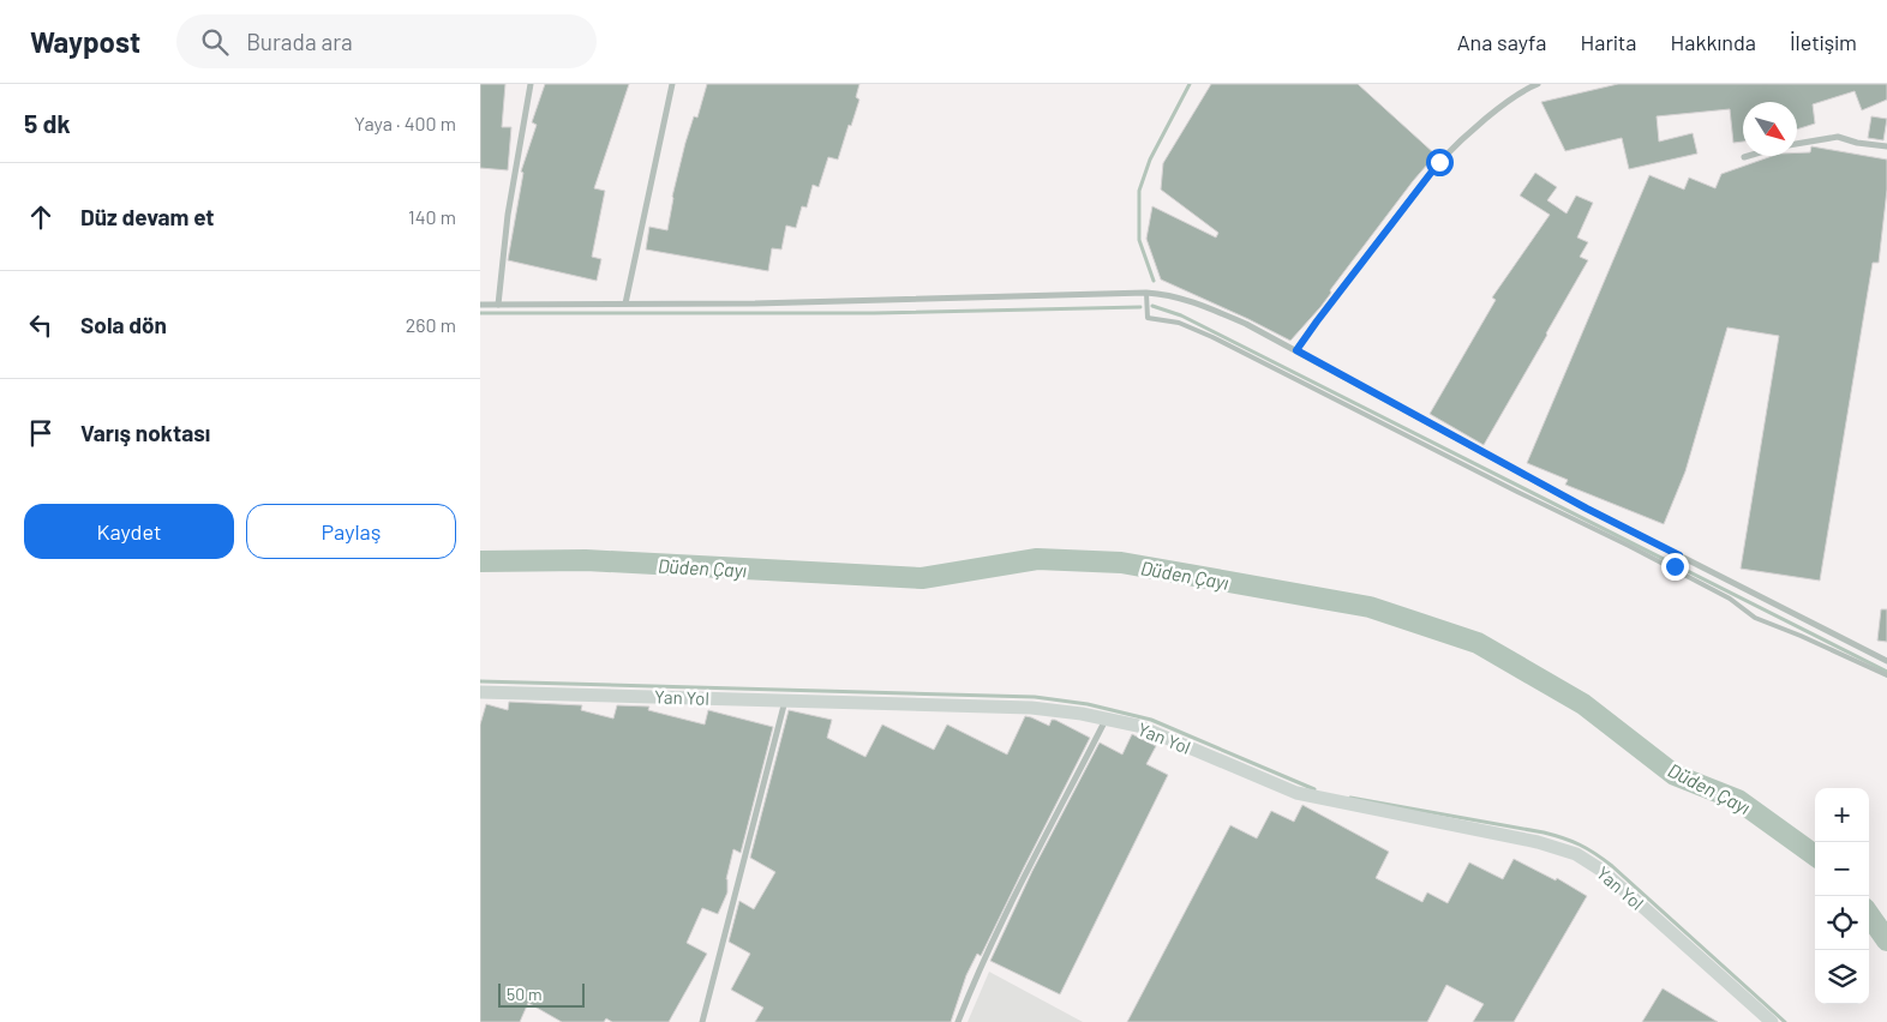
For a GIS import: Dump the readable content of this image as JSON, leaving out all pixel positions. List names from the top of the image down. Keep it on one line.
{"streets":{"street":["Yan Yol"]},"water":["Düden Çayı"],"scale_bar":"50 m","north":"bottom right","page":{"header":"Waypost","search":"Burada ara","nav":["Ana sayfa","Harita","Hakkında","İletişim"],"heading":["5 dk","Yaya · 400 m"],"list":[["Düz devam et","140 m"],["Sola dön","260 m"],"Varış noktası"],"buttons":["Kaydet","Paylaş"],"map_buttons":["+","−"],"scale":"50 m"}}
